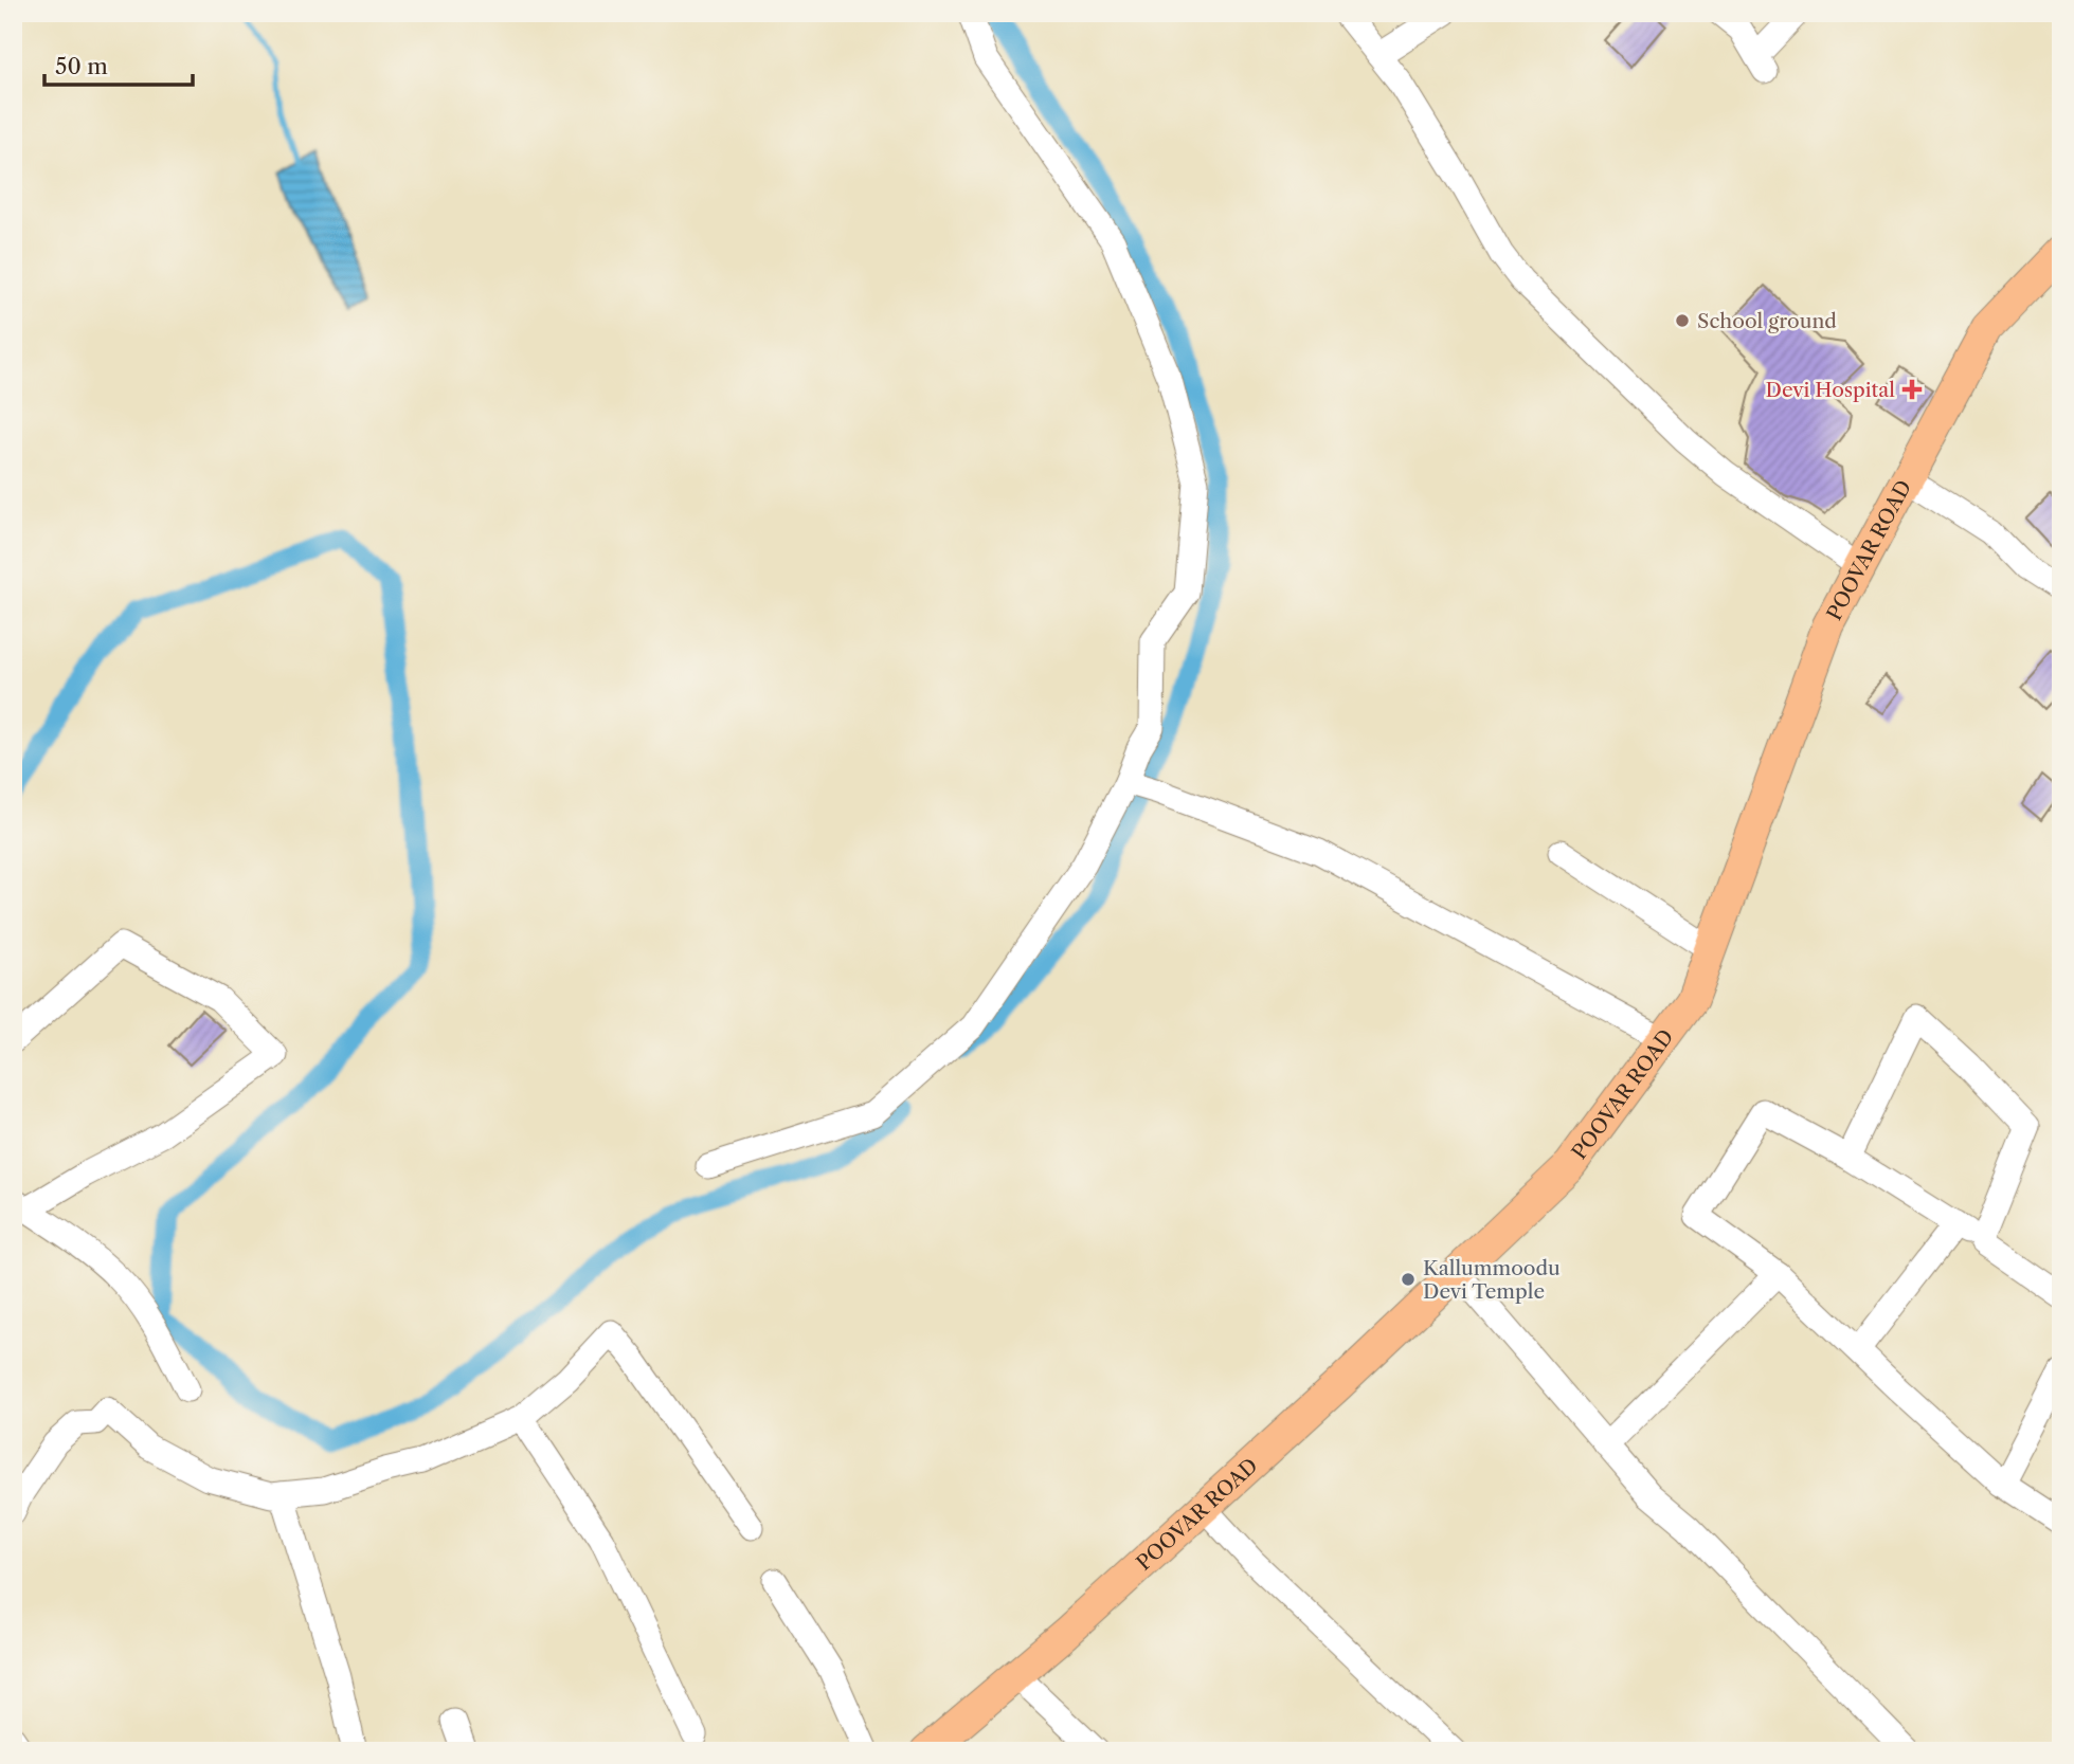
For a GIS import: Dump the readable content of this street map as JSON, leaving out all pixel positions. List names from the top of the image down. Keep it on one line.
{"streets":{"main road":["POOVAR ROAD"]},"places":{"other":["School ground","Kallummoodu Devi Temple"],"health":["Devi Hospital"]},"scale_bar":"50 m"}
